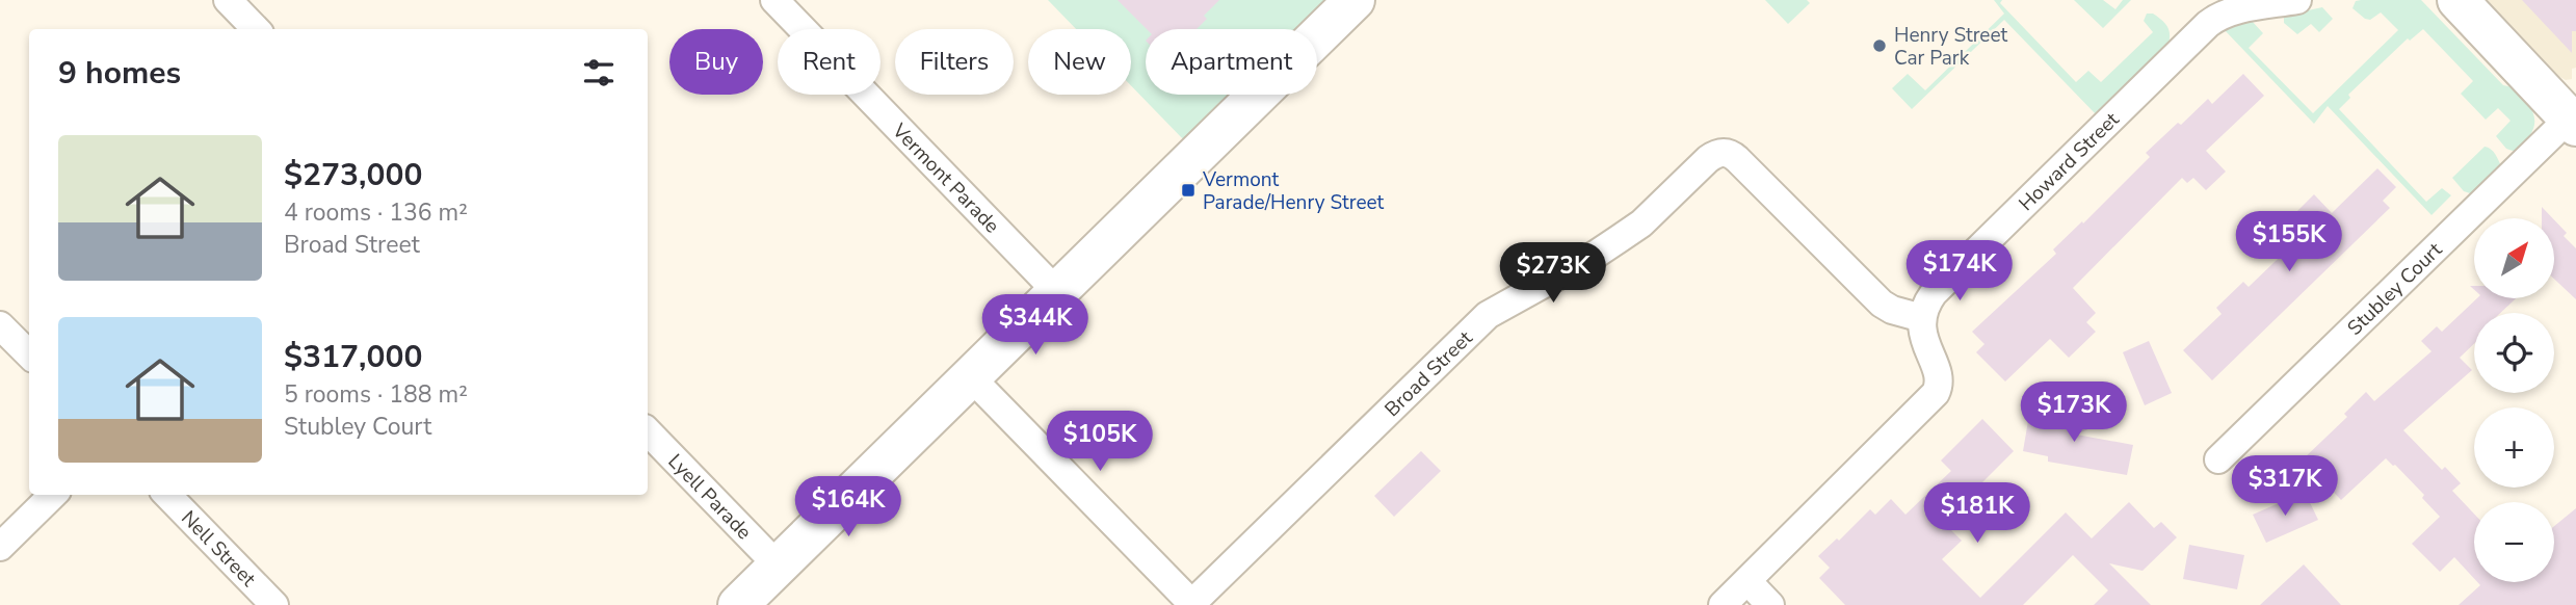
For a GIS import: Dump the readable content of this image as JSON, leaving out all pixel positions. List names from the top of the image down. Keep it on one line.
{"streets":{"street":["Howard Street","Vermont Parade","Stubley Court","Broad Street","Lyell Parade","Nell Street"]},"crossings":[["Howard Street","Broad Street"]],"places":{"other":["Henry Street Car Park"],"transit":["Vermont Parade/Henry Street"]},"north":"top right","page":{"chip":["Buy","Rent","Filters","New","Apartment"],"heading":"9 homes","list":[{"name":"$273,000","note":"4 rooms · 136 m² · Broad Street"},{"name":"$317,000","note":"5 rooms · 188 m² · Stubley Court"}],"price":["$155K","$174K","$273K","$344K","$173K","$105K","$317K","$164K","$181K"],"map_buttons":["+","−"]}}
